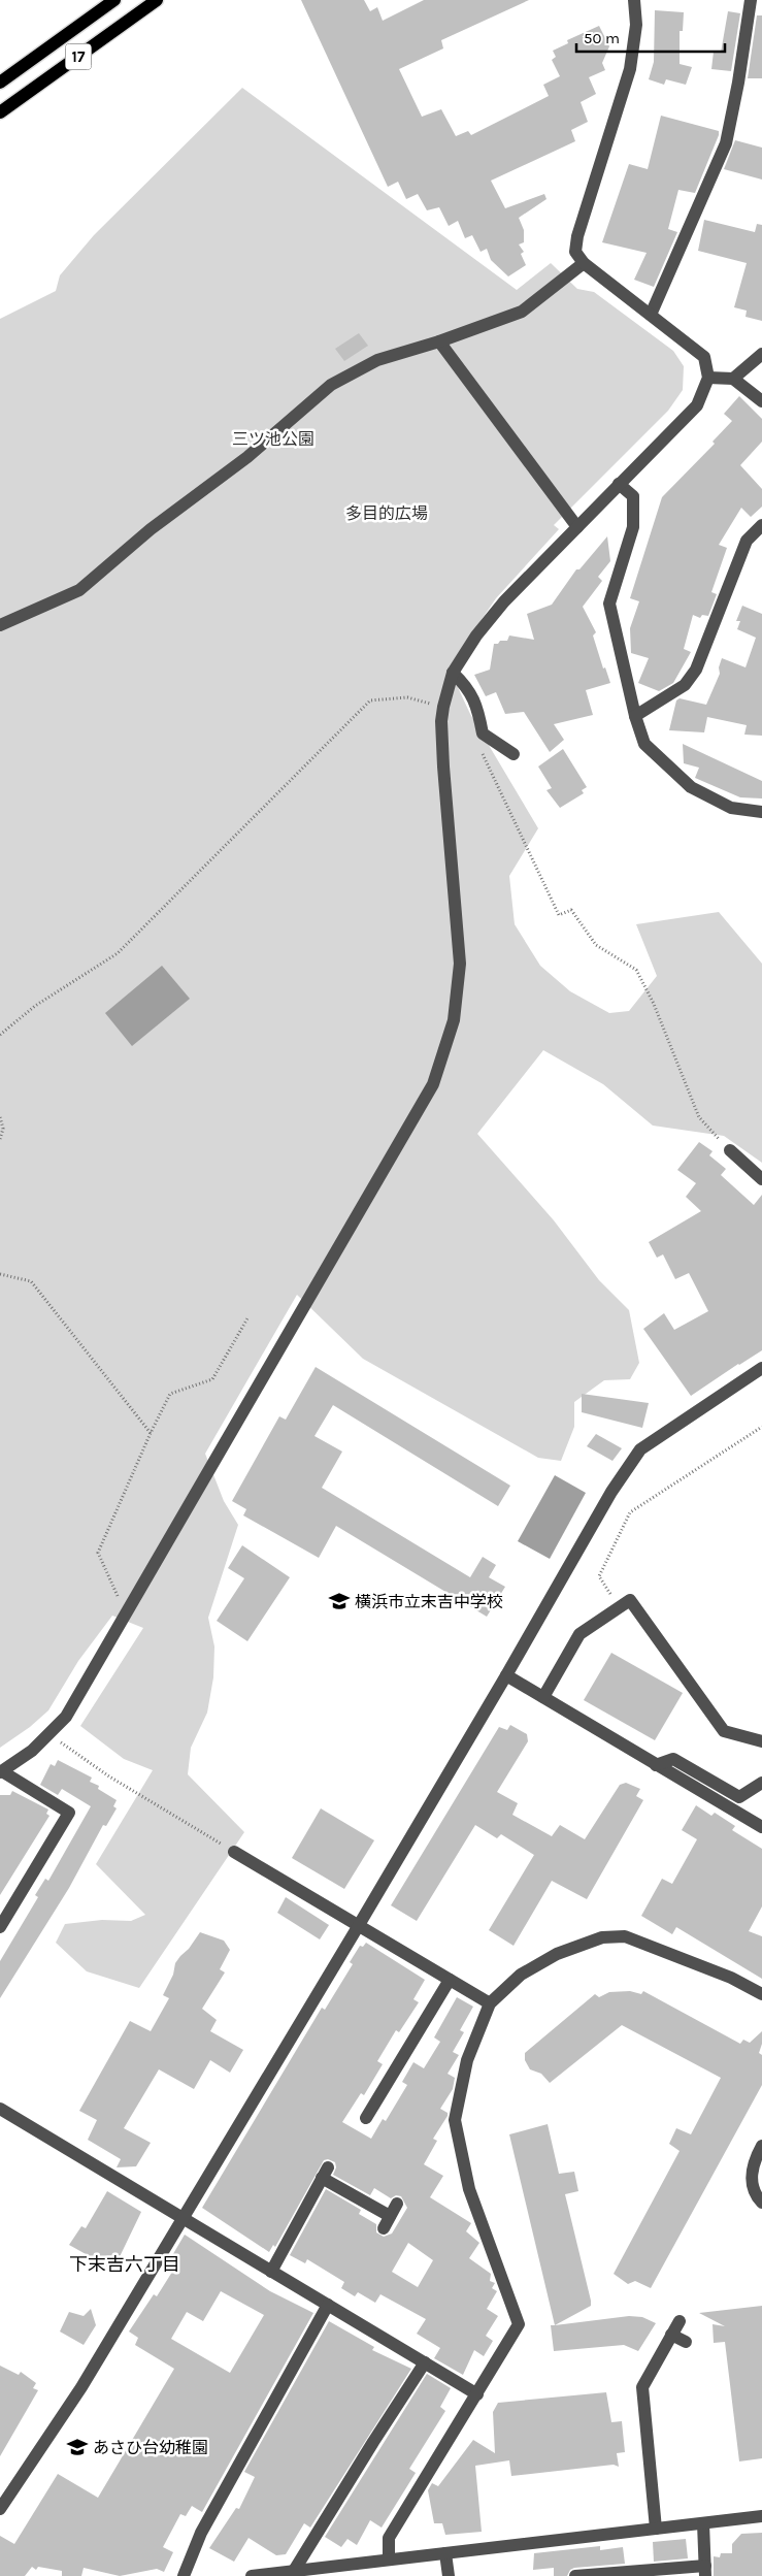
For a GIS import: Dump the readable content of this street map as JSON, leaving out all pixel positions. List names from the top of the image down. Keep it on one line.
{"streets":{"main road":["17"]},"districts":["下末吉六丁目"],"parks":["三ツ池公園","多目的広場"],"places":{"school or university":["横浜市立末吉中学校","あさひ台幼稚園"]},"scale_bar":"50 m"}
